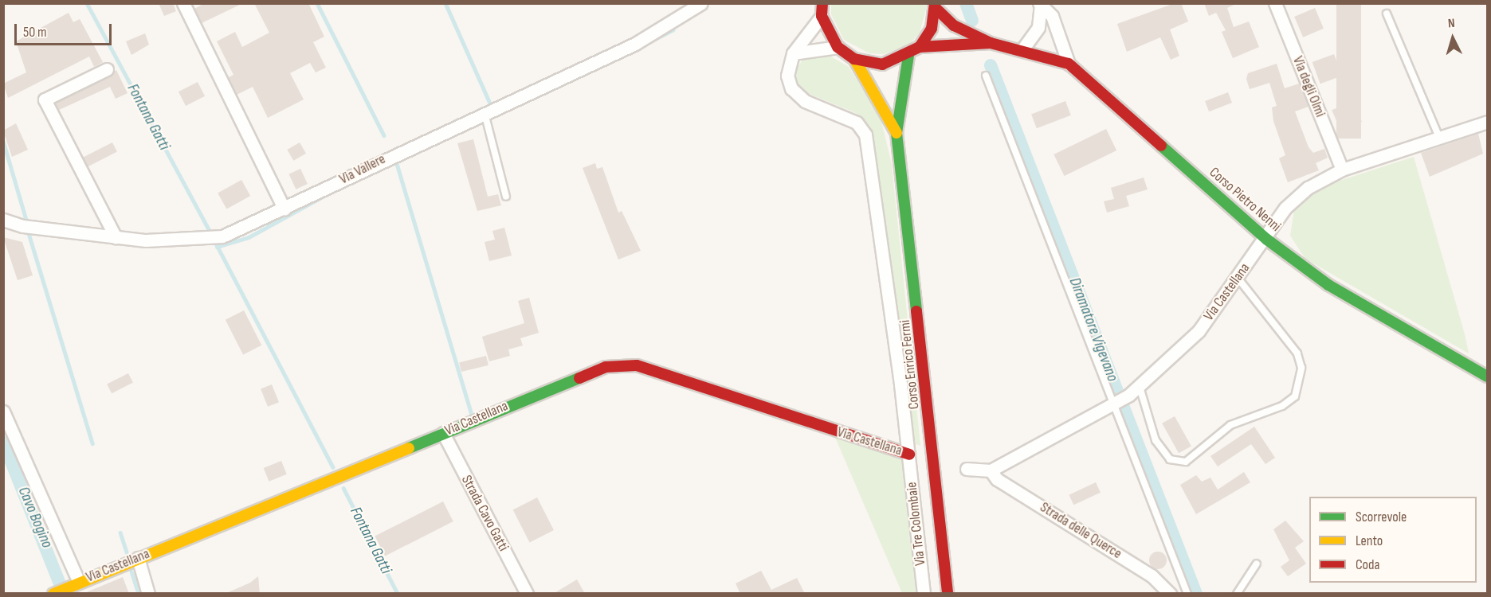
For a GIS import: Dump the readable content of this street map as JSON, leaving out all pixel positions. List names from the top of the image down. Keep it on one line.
{"streets":{"main road":["Corso Pietro Nenni","Via Castellana","Corso Enrico Fermi"],"street":["Via degli Olmi","Via Vallere","Strada Cavo Gatti","Via Tre Colombaie","Strada delle Querce"]},"crossings":[["Via degli Olmi","Via Castellana"],["Corso Pietro Nenni","Via Castellana"],["Via Castellana","Strada Cavo Gatti"],["Via Castellana","Via Tre Colombaie"],["Via Castellana","Strada delle Querce"]],"water":["Fontana Gatti","Diramatore Vigevano","Cavo Bogino"],"legend":["Scorrevole","Lento","Coda"],"scale_bar":"50 m","north":"top"}
